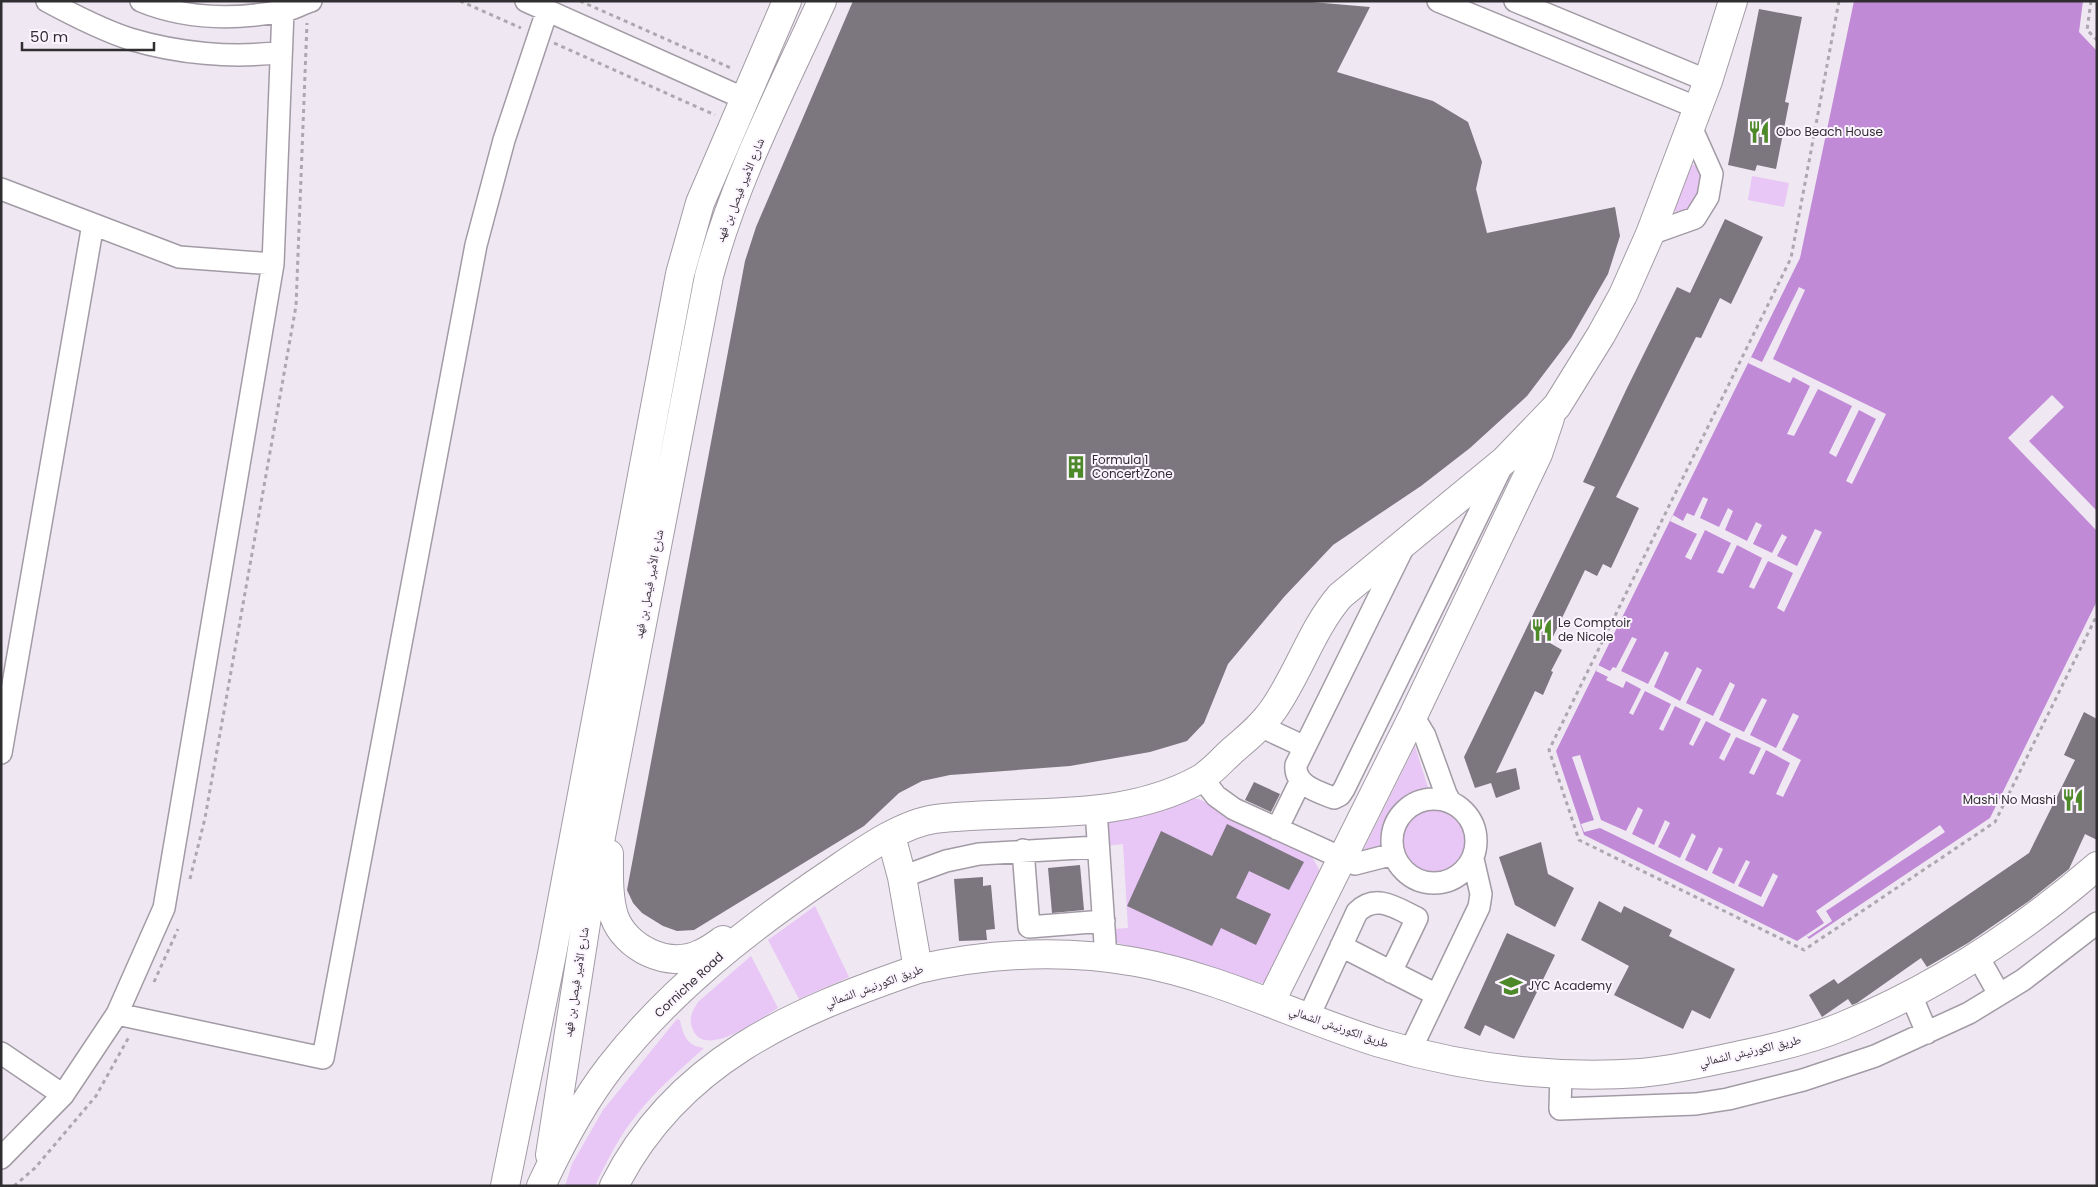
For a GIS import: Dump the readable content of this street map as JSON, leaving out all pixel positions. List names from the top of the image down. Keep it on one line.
{"streets":{"main road":["شارع الأمير فيصل بن فهد","Corniche Road","طريق الكورنيش الشمالي"]},"crossings":[["شارع الأمير فيصل بن فهد","Corniche Road"]],"places":{"restaurant":["Obo Beach House","Le Comptoir de Nicole","Mashi No Mashi"],"building":["Formula 1 Concert Zone"],"school or university":["JYC Academy"]},"scale_bar":"50 m"}
